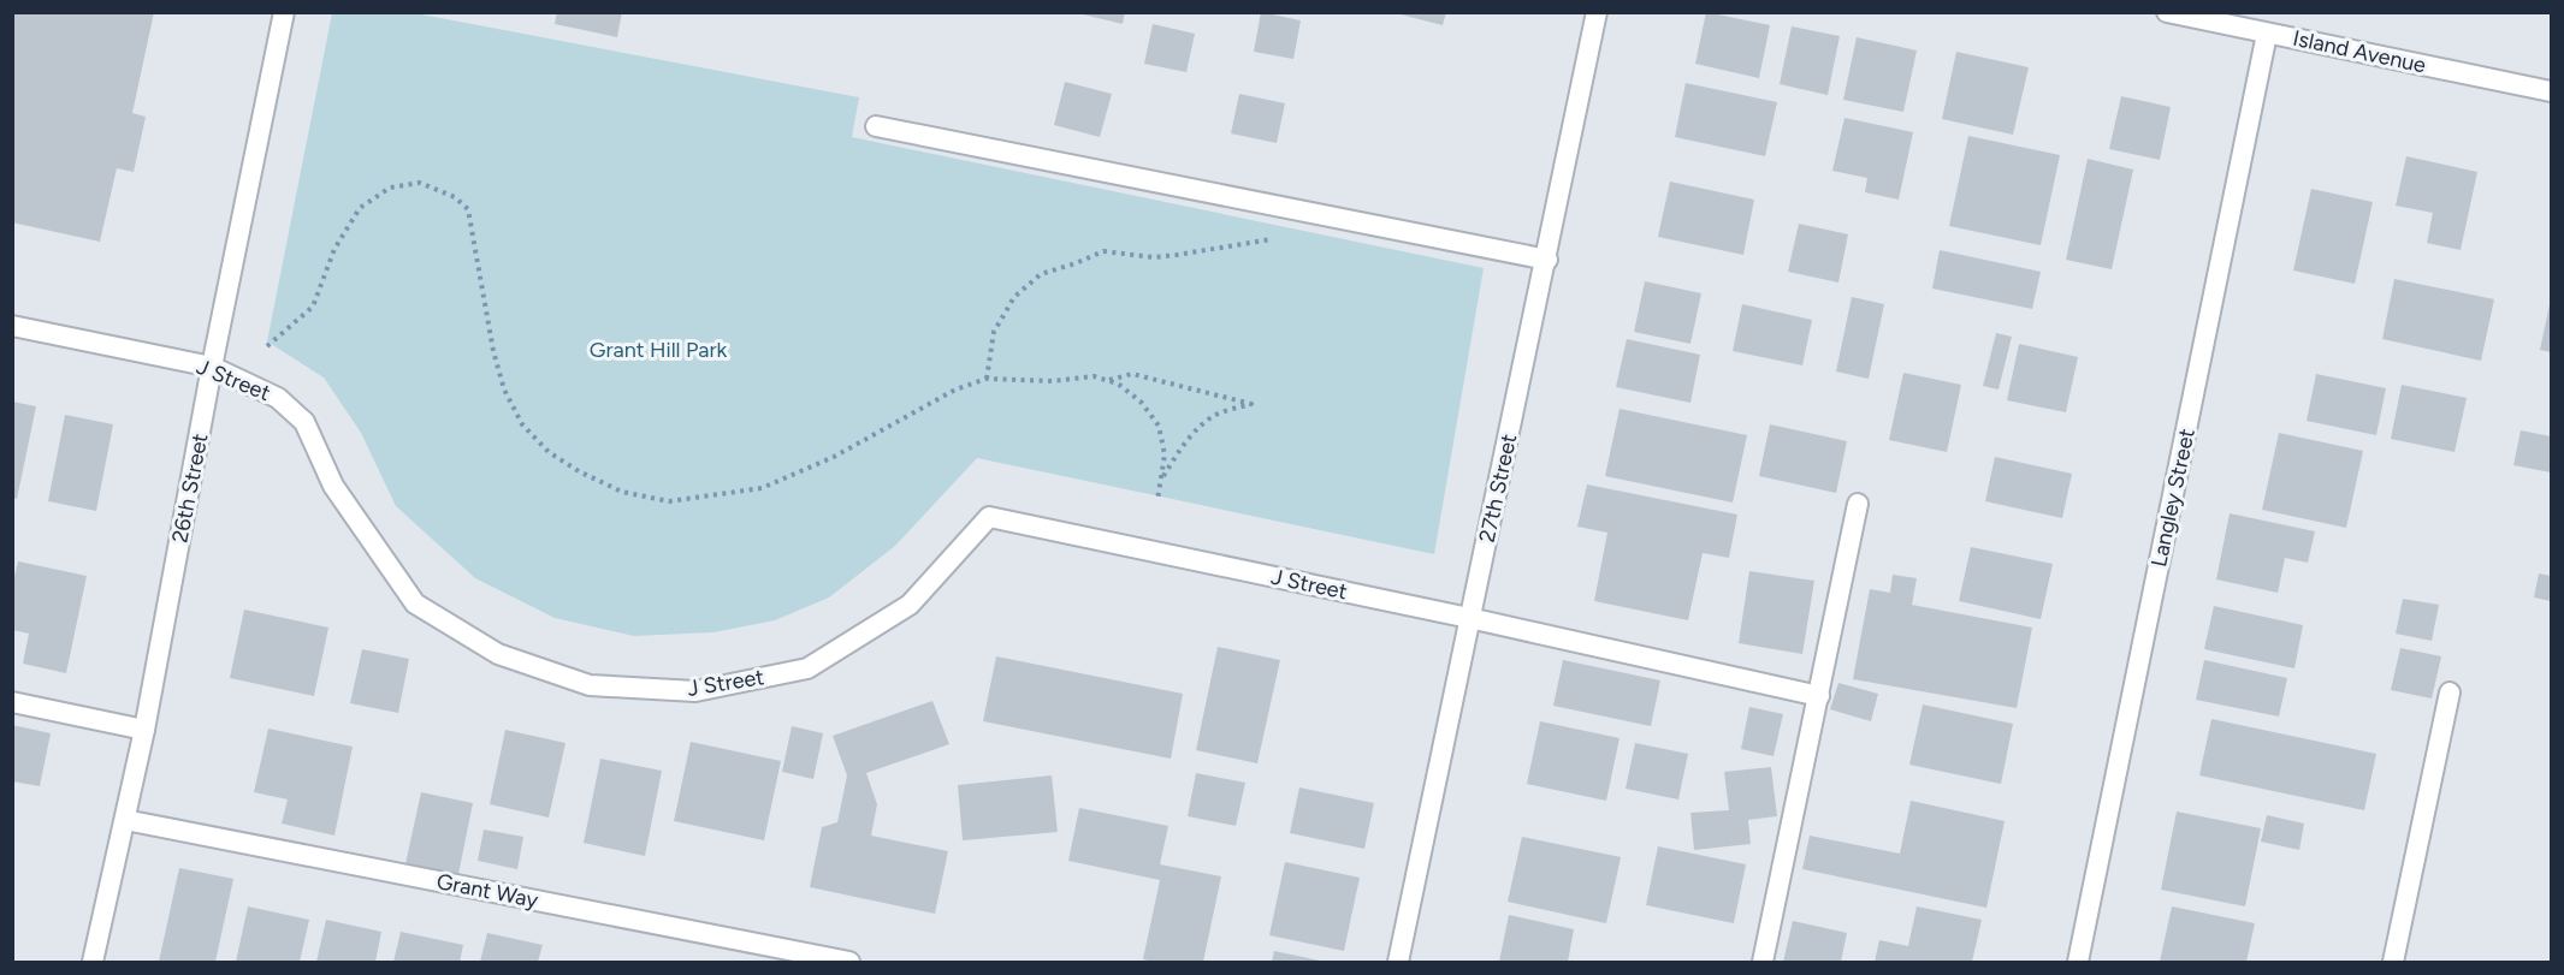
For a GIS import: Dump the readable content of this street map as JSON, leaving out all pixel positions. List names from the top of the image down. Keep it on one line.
{"streets":{"street":["Island Avenue","J Street","26th Street","27th Street","Langley Street","Grant Way"]},"crossings":[["Island Avenue","Langley Street"],["J Street","26th Street"],["J Street","27th Street"],["26th Street","Grant Way"]],"parks":["Grant Hill Park"]}
